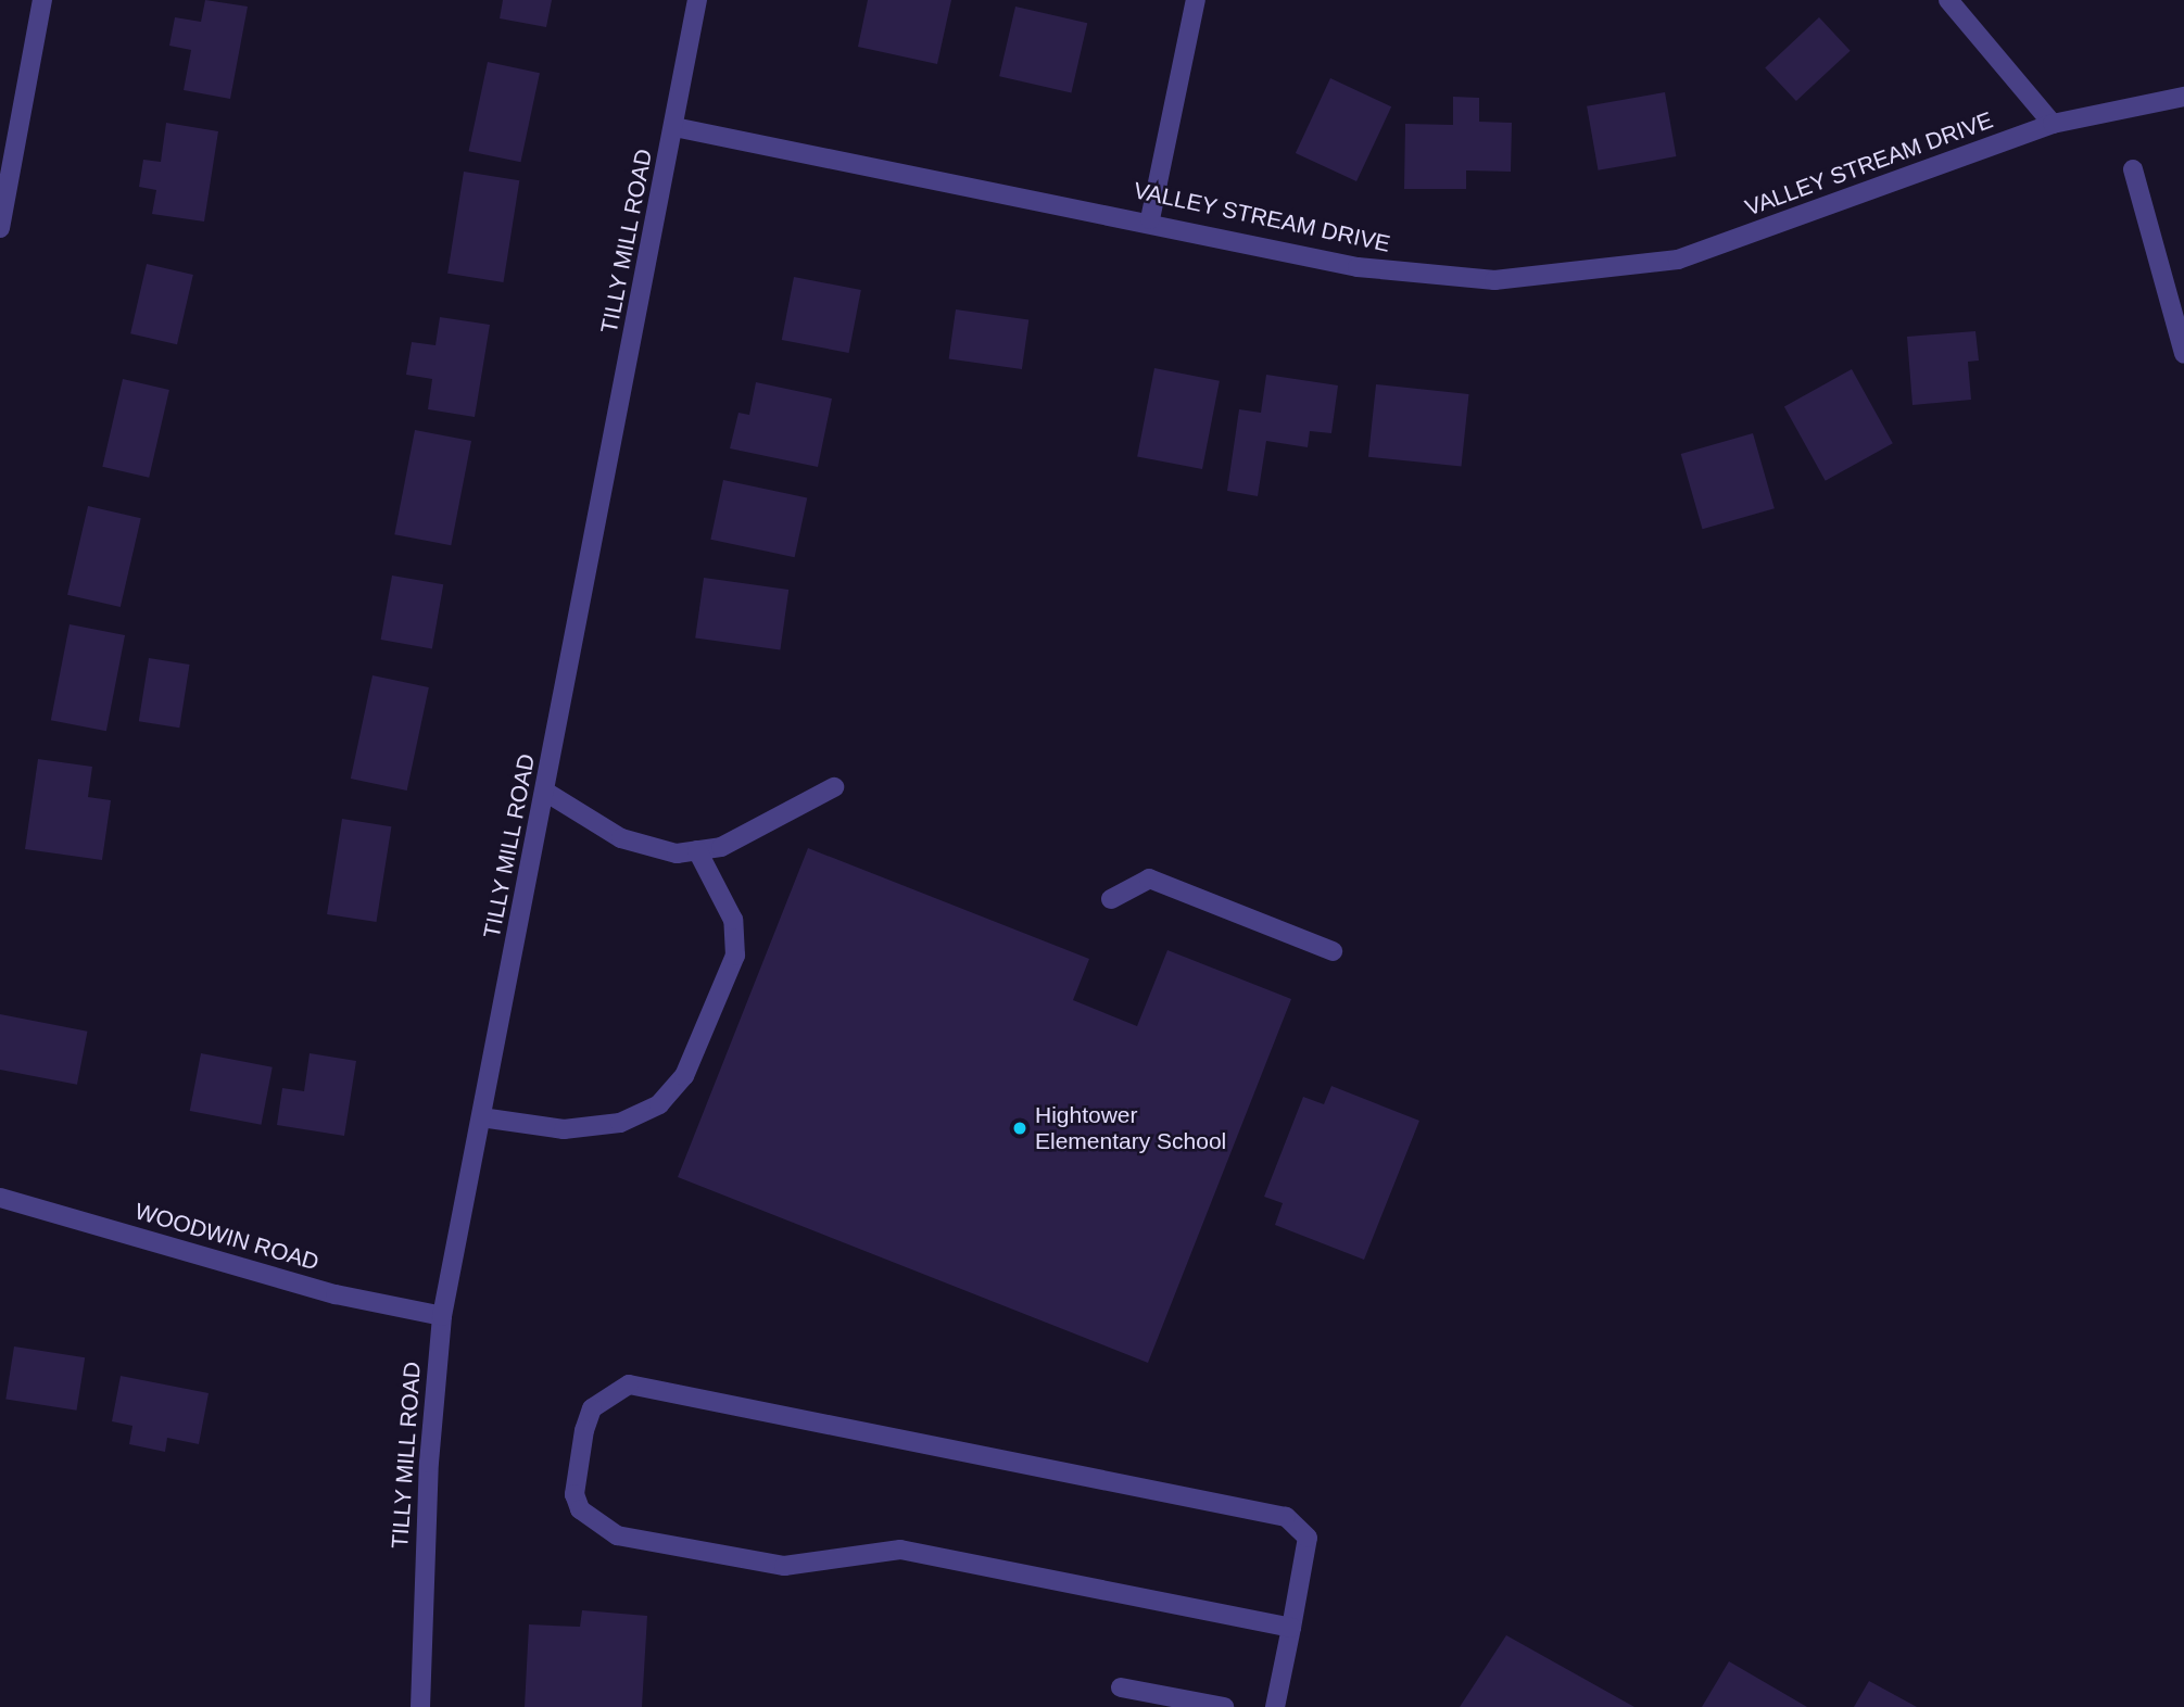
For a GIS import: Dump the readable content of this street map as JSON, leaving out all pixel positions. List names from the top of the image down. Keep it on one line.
{"streets":{"street":["VALLEY STREAM DRIVE","TILLY MILL ROAD","WOODWIN ROAD"]},"crossings":[["VALLEY STREAM DRIVE","TILLY MILL ROAD"],["TILLY MILL ROAD","WOODWIN ROAD"]],"places":["Hightower Elementary School"]}
